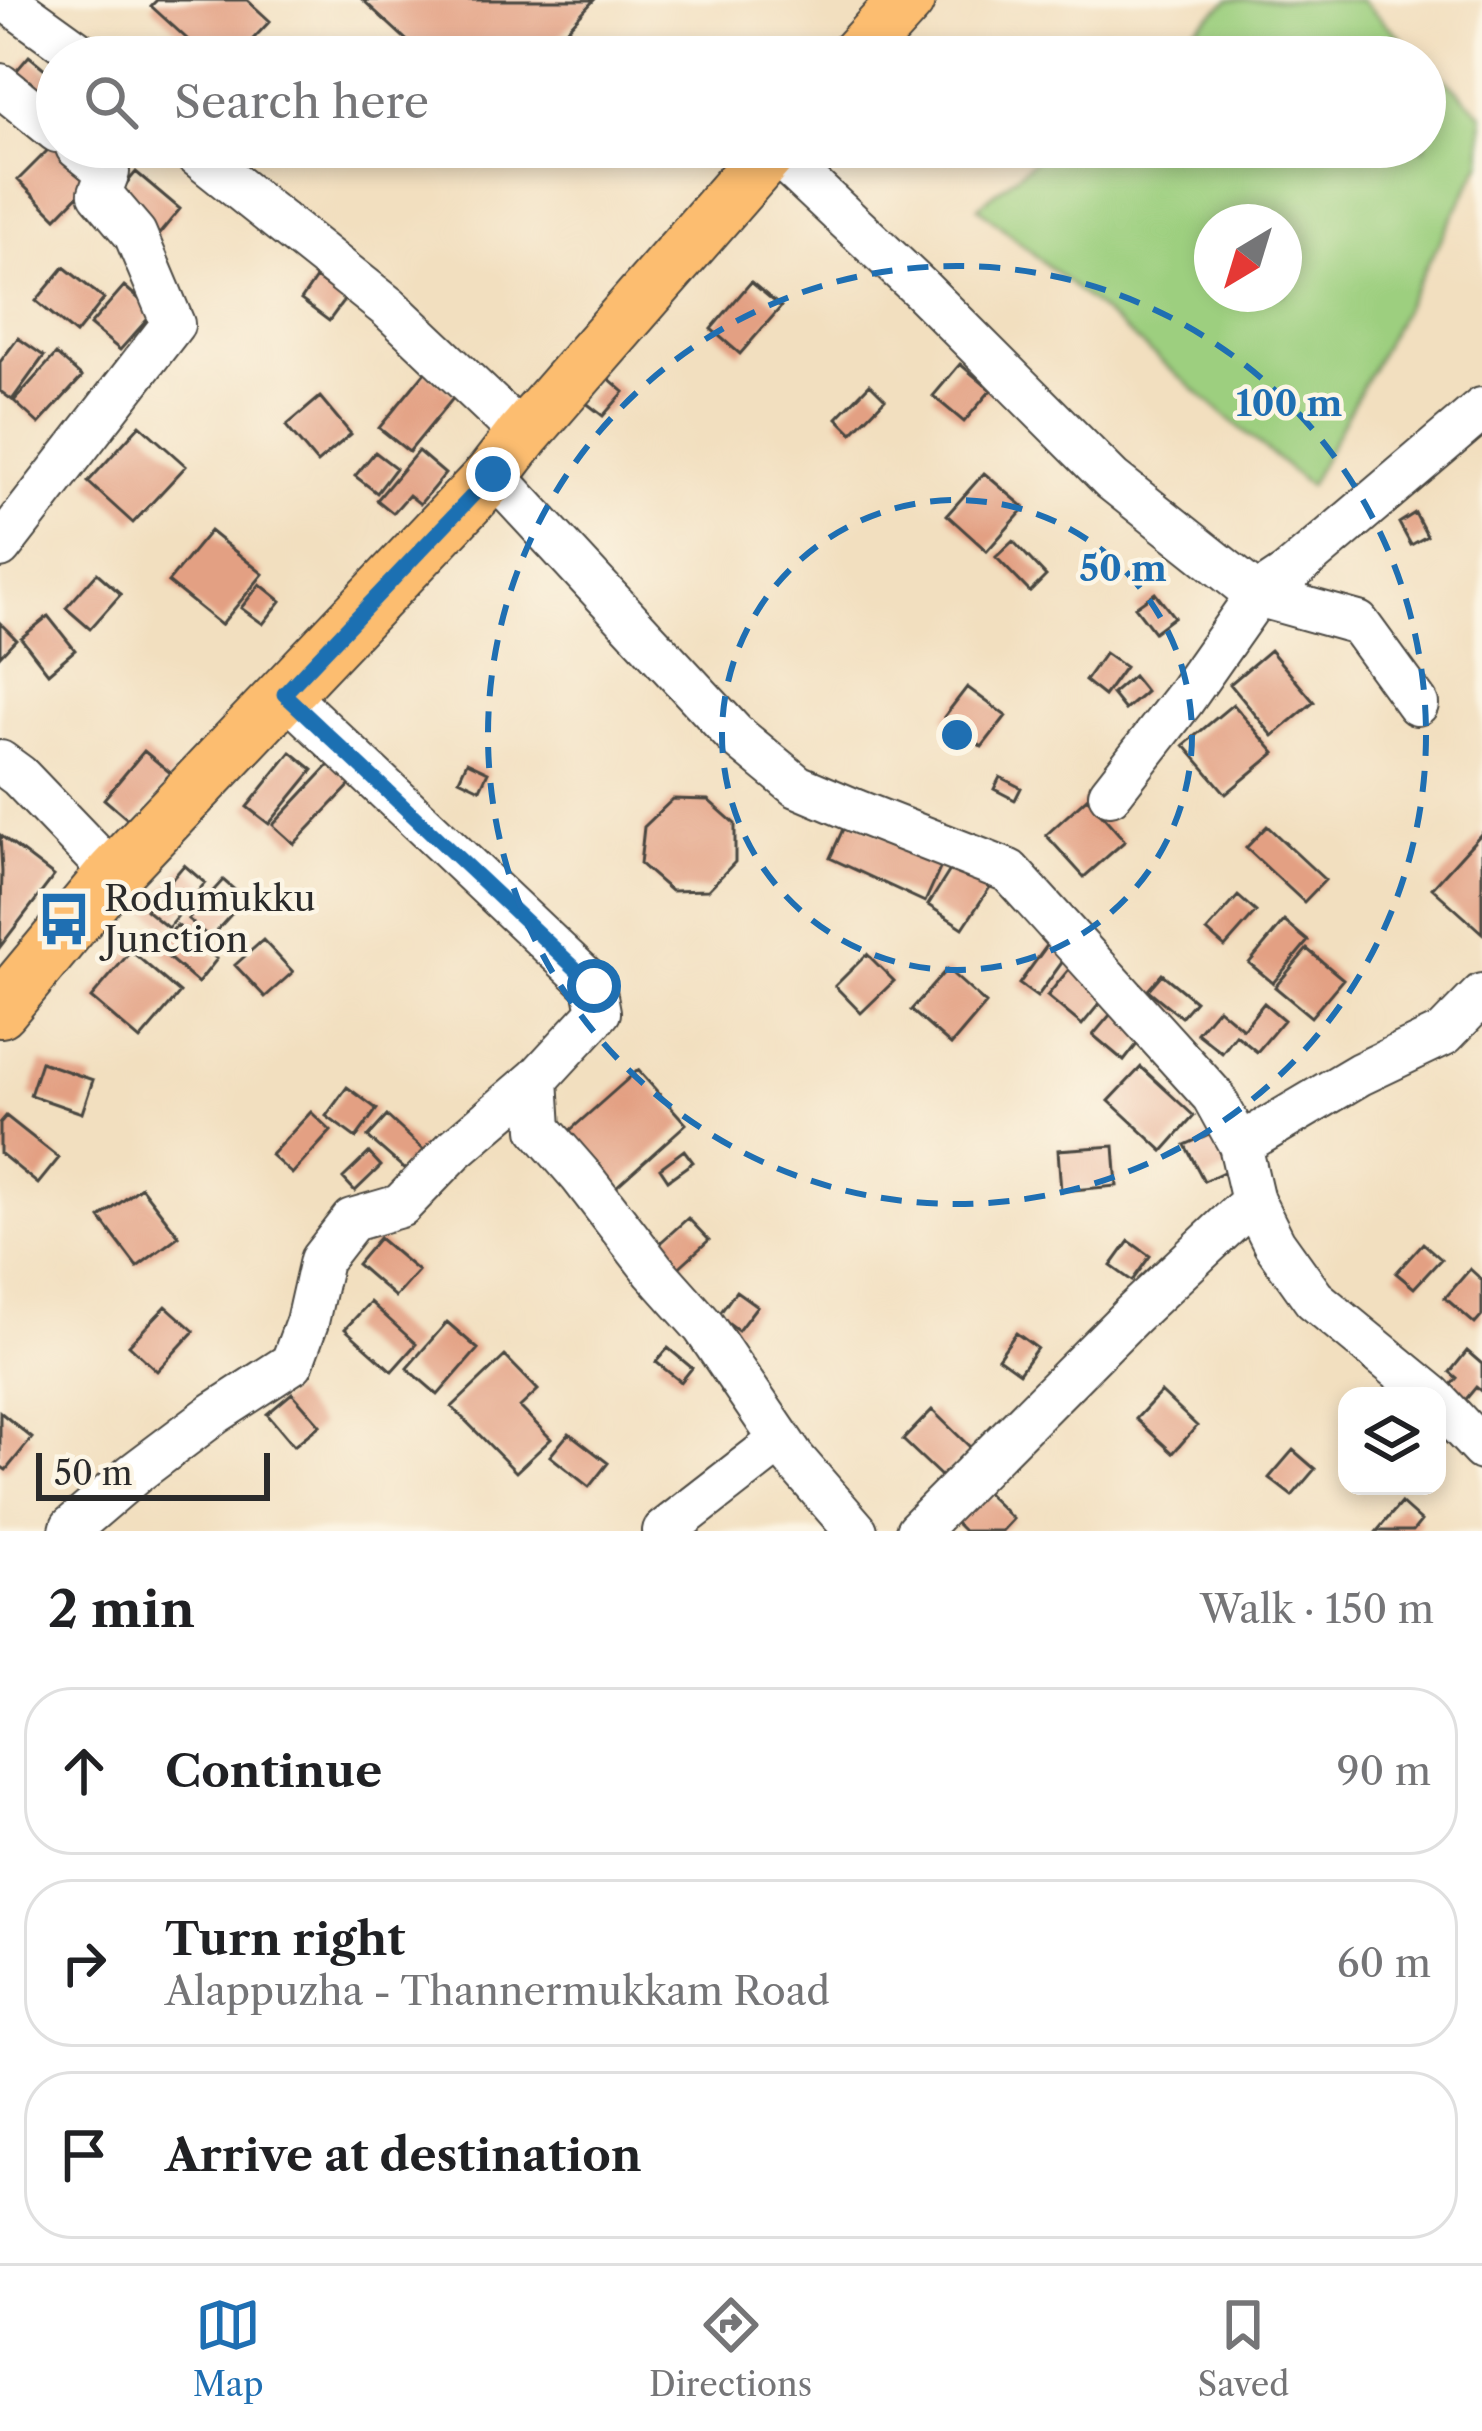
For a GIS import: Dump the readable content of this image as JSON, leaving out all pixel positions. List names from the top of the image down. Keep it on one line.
{"places":{"bus stop":["Rodumukku Junction"]},"scale_bar":"50 m","north":"bottom left","page":{"search":"Search here","scale":"50 m","heading":["2 min","Walk · 150 m"],"list":[["Continue","90 m"],["Turn right","Alappuzha - Thannermukkam Road","60 m"],"Arrive at destination"],"nav":["Map","Directions","Saved"]},"rings":["100 m","50 m"]}
